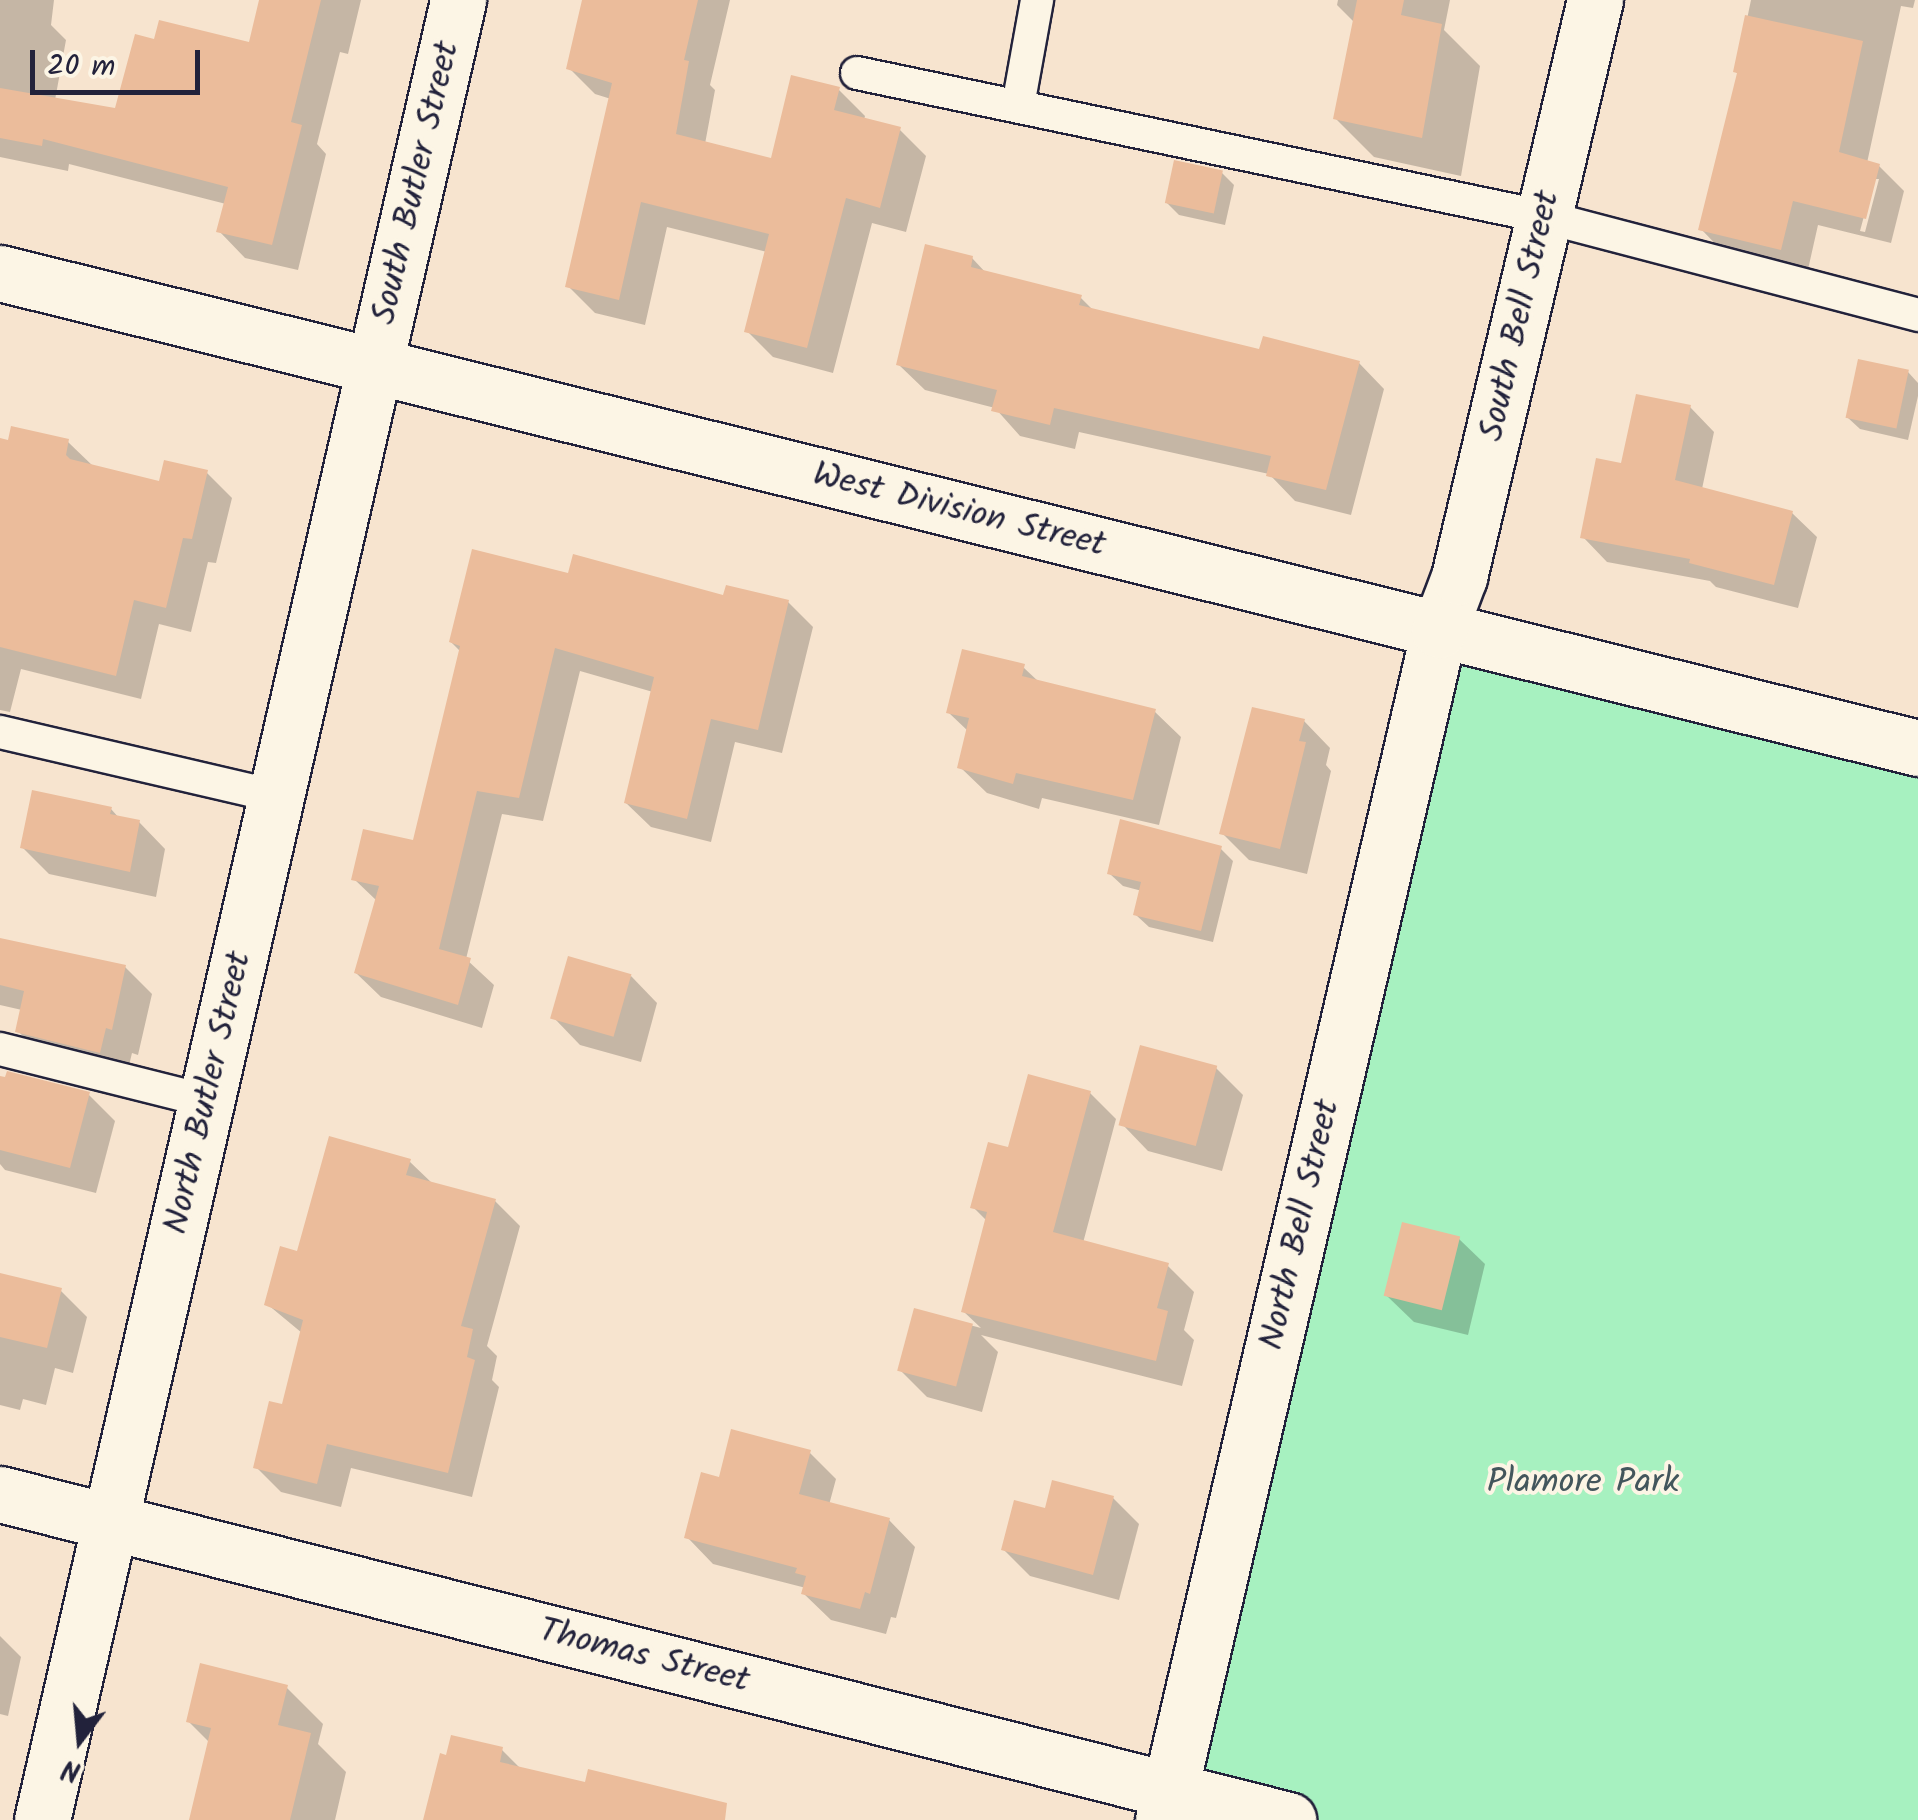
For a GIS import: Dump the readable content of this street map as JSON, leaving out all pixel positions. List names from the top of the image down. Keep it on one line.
{"streets":{"street":["South Butler Street","South Bell Street","West Division Street","North Butler Street","North Bell Street","Thomas Street"]},"crossings":[["South Butler Street","West Division Street"],["South Butler Street","North Butler Street"],["South Bell Street","West Division Street"],["South Bell Street","North Bell Street"],["West Division Street","North Butler Street"],["West Division Street","North Bell Street"],["North Butler Street","Thomas Street"],["North Bell Street","Thomas Street"]],"parks":["Plamore Park"],"scale_bar":"20 m","north":"bottom"}
